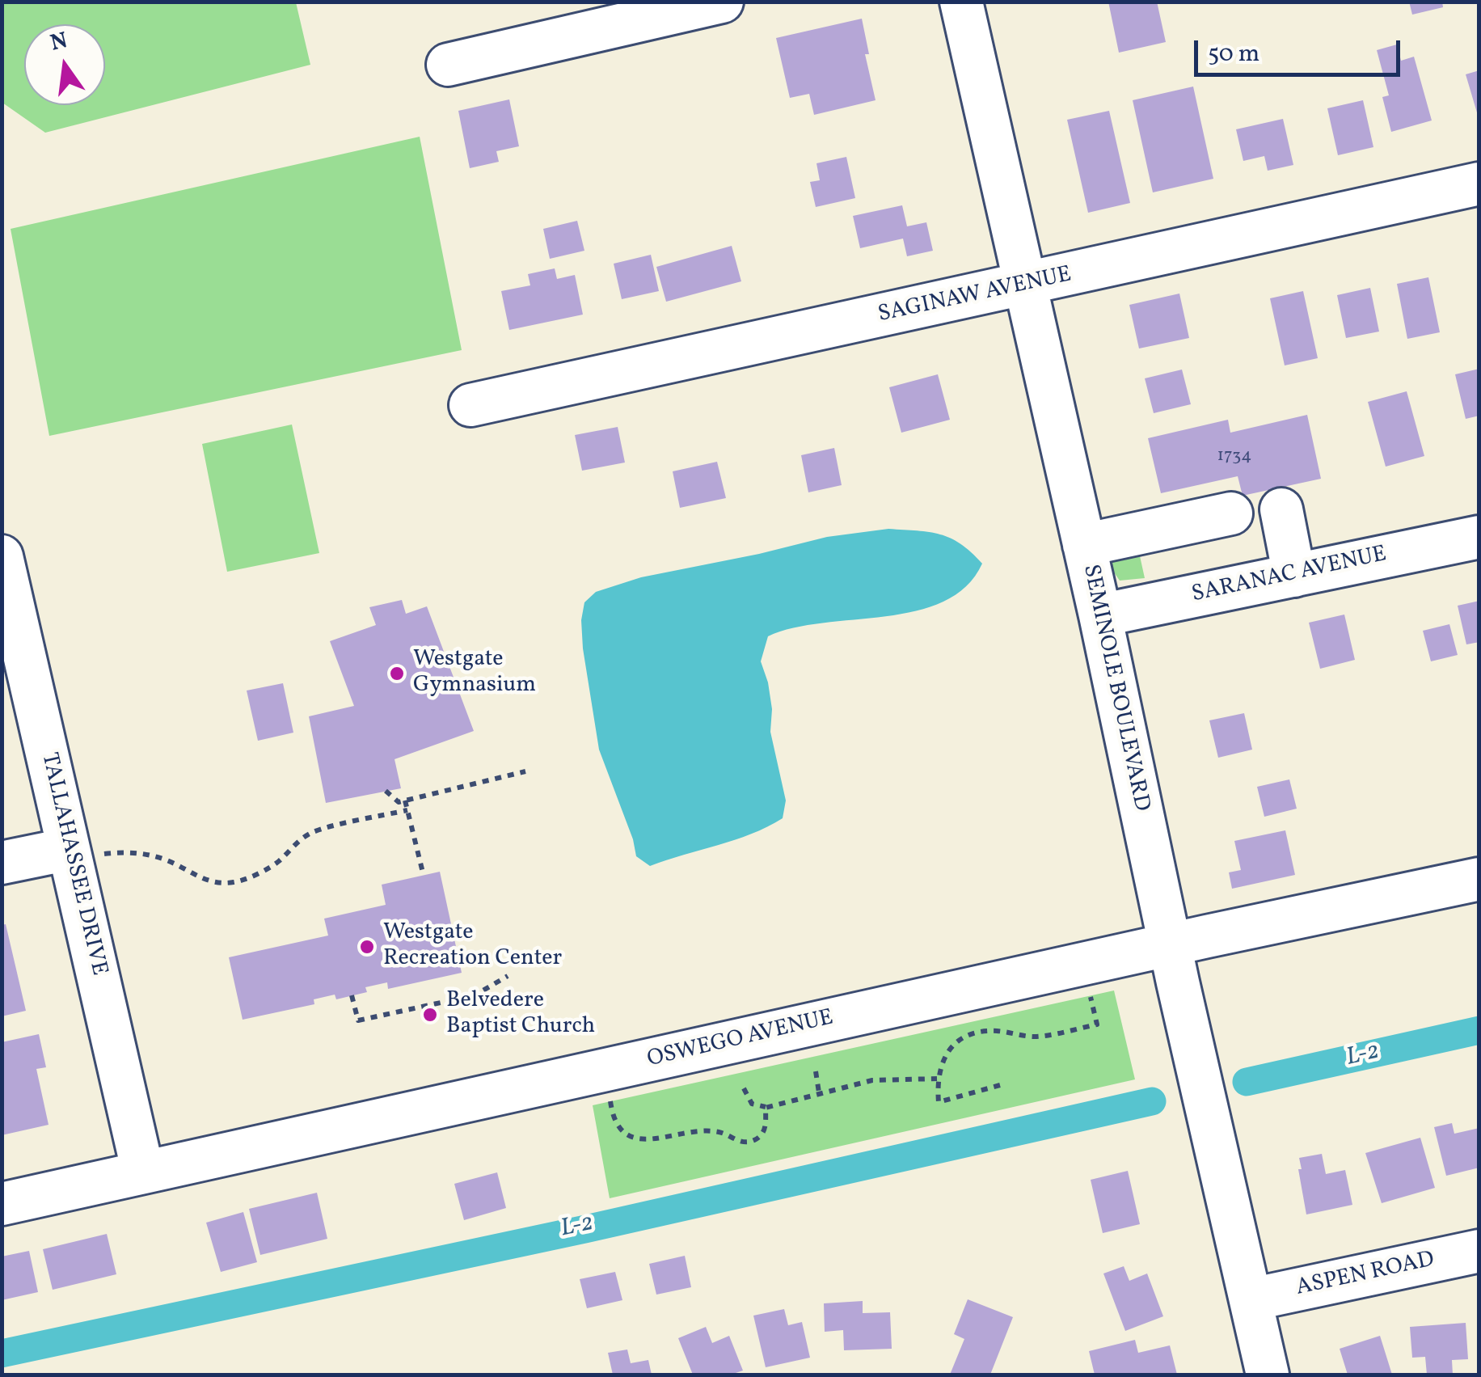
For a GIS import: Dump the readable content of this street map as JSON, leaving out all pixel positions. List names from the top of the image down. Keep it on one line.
{"streets":{"street":["SAGINAW AVENUE","SARANAC AVENUE","SEMINOLE BOULEVARD","TALLAHASSEE DRIVE","OSWEGO AVENUE","ASPEN ROAD"]},"crossings":[["SAGINAW AVENUE","SEMINOLE BOULEVARD"],["SARANAC AVENUE","SEMINOLE BOULEVARD"],["SEMINOLE BOULEVARD","OSWEGO AVENUE"],["SEMINOLE BOULEVARD","ASPEN ROAD"],["TALLAHASSEE DRIVE","OSWEGO AVENUE"]],"water":["L-2"],"places":["Westgate Gymnasium","Westgate Recreation Center","Belvedere Baptist Church"],"house_numbers":["1734"],"scale_bar":"50 m","north":"top"}
